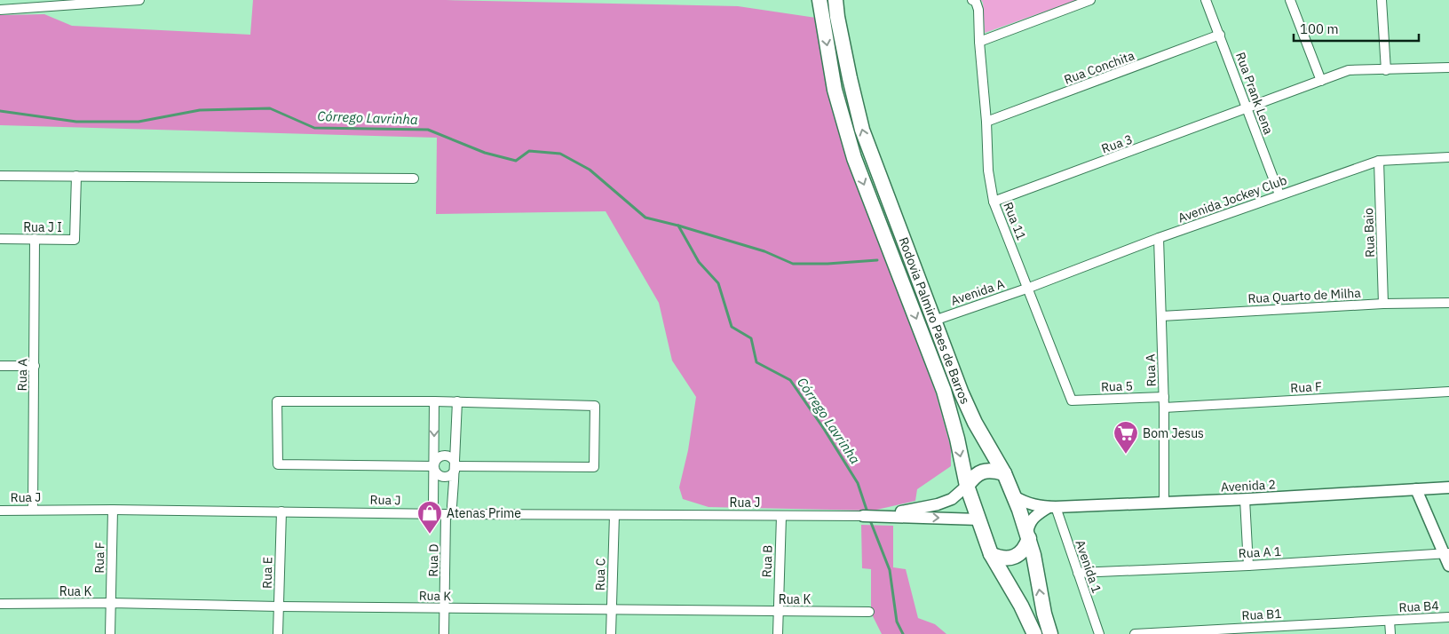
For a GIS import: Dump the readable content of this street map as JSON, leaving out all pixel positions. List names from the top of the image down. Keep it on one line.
{"streets":{"main road":["Rodovia Palmiro Paes de Barros"],"street":["Rua Conchita","Rua Prank Lena","Rua 3","Avenida Jockey Club","Rua 11","Rua J I","Rua Baio","Avenida A","Rua Quarto de Milha","Rua A","Rua 5","Rua F","Avenida 2","Rua J","Rua A 1","Rua D","Rua B","Avenida 1","Rua E","Rua C","Rua K","Rua B4","Rua B1"]},"crossings":[["Rua Conchita","Rua Prank Lena"],["Rua Conchita","Rua 11"],["Rua Prank Lena","Rua 3"],["Rua Prank Lena","Avenida Jockey Club"],["Rua 3","Rua 11"],["Avenida Jockey Club","Rua 11"],["Avenida Jockey Club","Rua Baio"],["Avenida Jockey Club","Avenida A"],["Avenida Jockey Club","Rua A"],["Rua 11","Avenida A"],["Rua 11","Rua 5"],["Rua J I","Rua A"],["Rua Baio","Rua Quarto de Milha"],["Avenida A","Rodovia Palmiro Paes de Barros"],["Rua Quarto de Milha","Rua A"],["Rodovia Palmiro Paes de Barros","Avenida 2"],["Rodovia Palmiro Paes de Barros","Rua J"],["Rua A","Rua 5"],["Rua A","Rua F"],["Rua A","Avenida 2"],["Rua A","Rua J"],["Rua F","Rua J"],["Rua F","Rua K"],["Avenida 2","Avenida 1"],["Rua J","Rua D"],["Rua J","Rua B"],["Rua J","Rua E"],["Rua J","Rua C"],["Rua A 1","Avenida 1"],["Rua D","Rua K"],["Rua B","Rua K"],["Rua E","Rua K"],["Rua C","Rua K"],["Rua B4","Rua B1"]],"water":["Córrego Lavrinha"],"places":{"supermarket":["Bom Jesus"],"shop":["Atenas Prime"]},"scale_bar":"100 m"}
